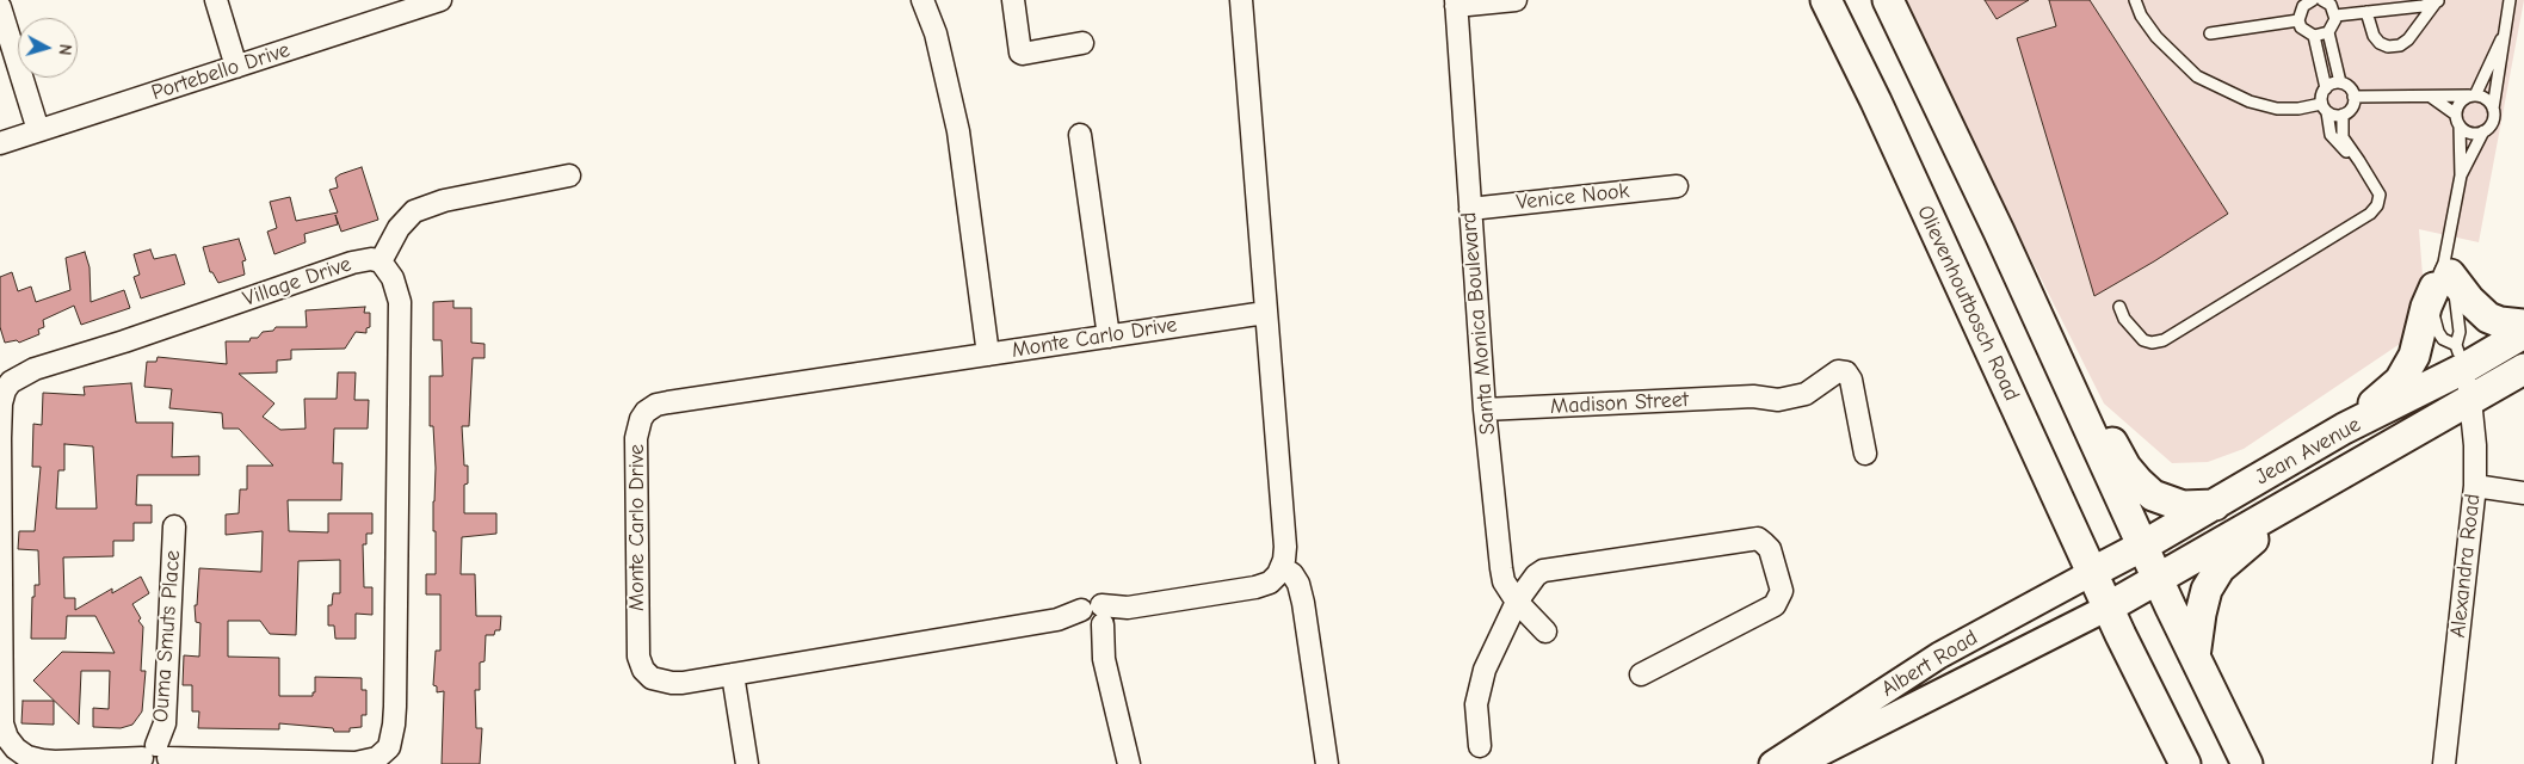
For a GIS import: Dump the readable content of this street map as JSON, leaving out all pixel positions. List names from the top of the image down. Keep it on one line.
{"streets":{"main road":["Olievenhoutbosch Road","Jean Avenue"],"street":["Portebello Drive","Venice Nook","Village Drive","Santa Monica Boulevard","Monte Carlo Drive","Madison Street","Alexandra Road","Ouma Smuts Place","Albert Road"]},"crossings":[["Venice Nook","Santa Monica Boulevard"],["Village Drive","Ouma Smuts Place"],["Olievenhoutbosch Road","Jean Avenue"],["Olievenhoutbosch Road","Albert Road"],["Santa Monica Boulevard","Madison Street"],["Jean Avenue","Alexandra Road"],["Jean Avenue","Albert Road"]],"north":"right"}
